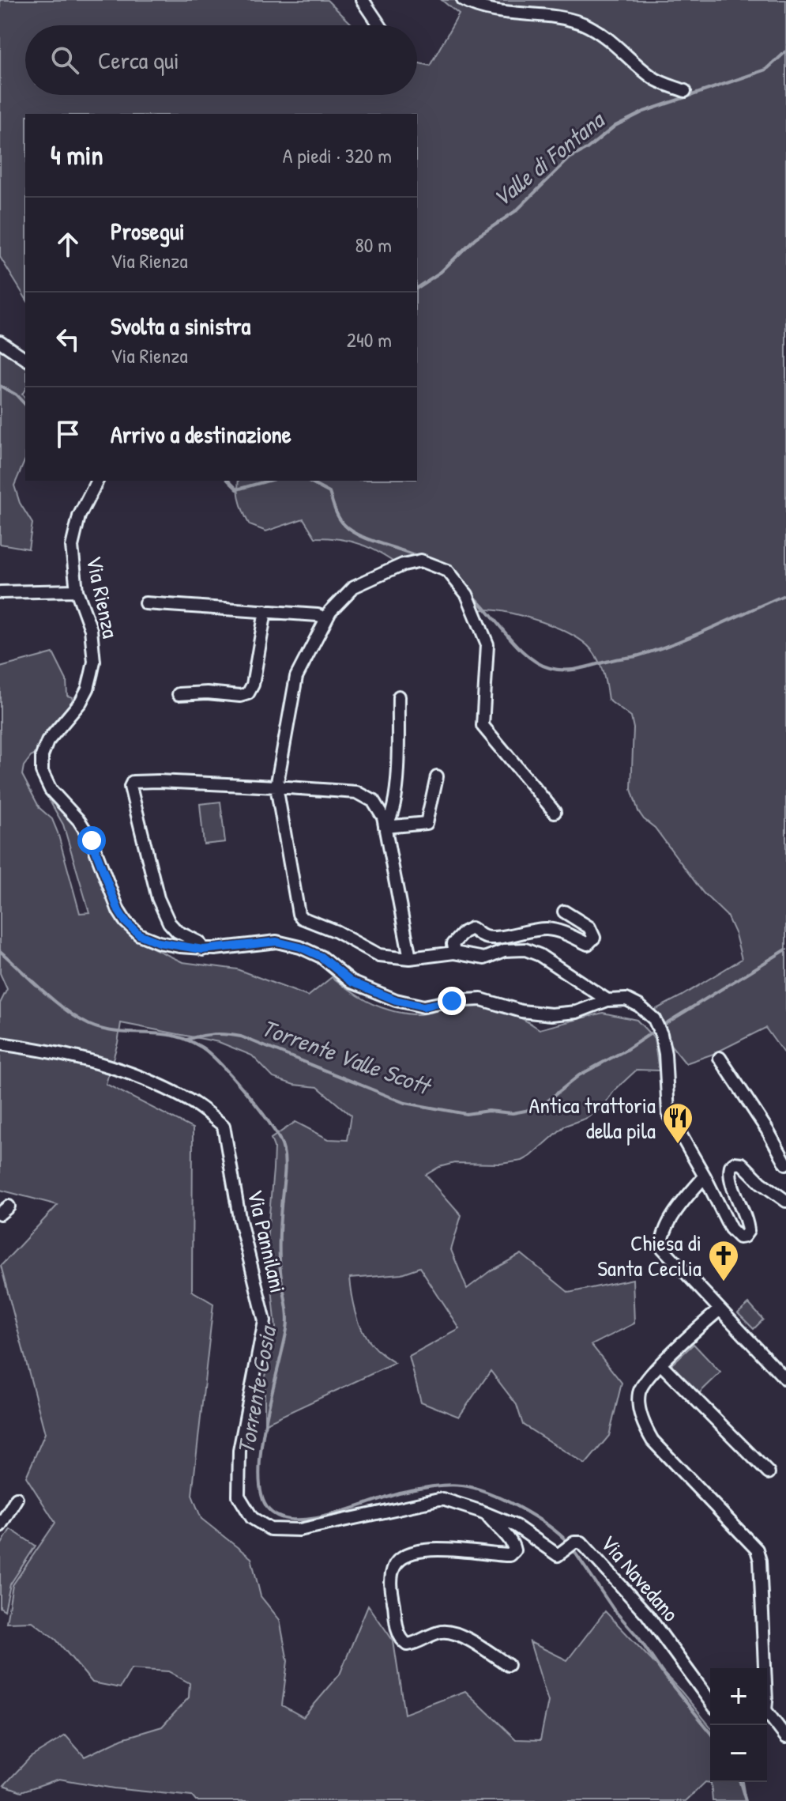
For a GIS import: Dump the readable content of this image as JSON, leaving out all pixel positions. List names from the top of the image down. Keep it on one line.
{"streets":{"street":["Via Rienza","Via Pannilani","Via Navedano"]},"crossings":[["Via Pannilani","Via Navedano"]],"water":["Valle di Fontana","Torrente Valle Scott","Torrente Cosia"],"places":{"restaurant":["Antica trattoria della pila"],"church":["Chiesa di Santa Cecilia"]},"page":{"search":"Cerca qui","heading":["4 min","A piedi · 320 m"],"list":[["Prosegui","Via Rienza","80 m"],["Svolta a sinistra","Via Rienza","240 m"],"Arrivo a destinazione"],"map_buttons":["+","−"]}}
